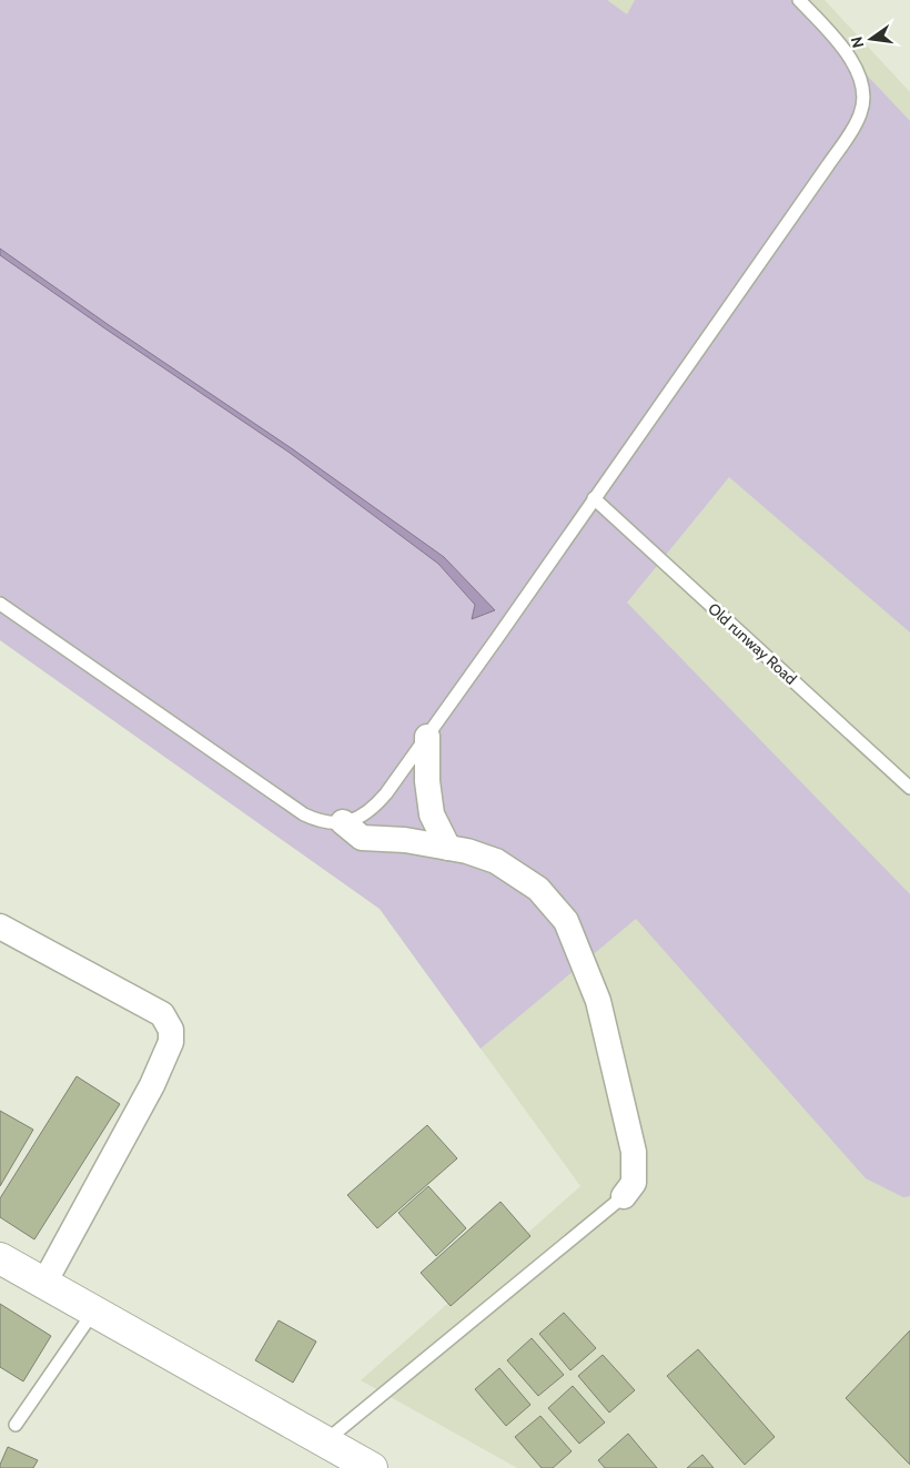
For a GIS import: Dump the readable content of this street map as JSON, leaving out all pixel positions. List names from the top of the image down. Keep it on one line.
{"streets":{"lane":["Old runway Road"]},"north":"left"}
